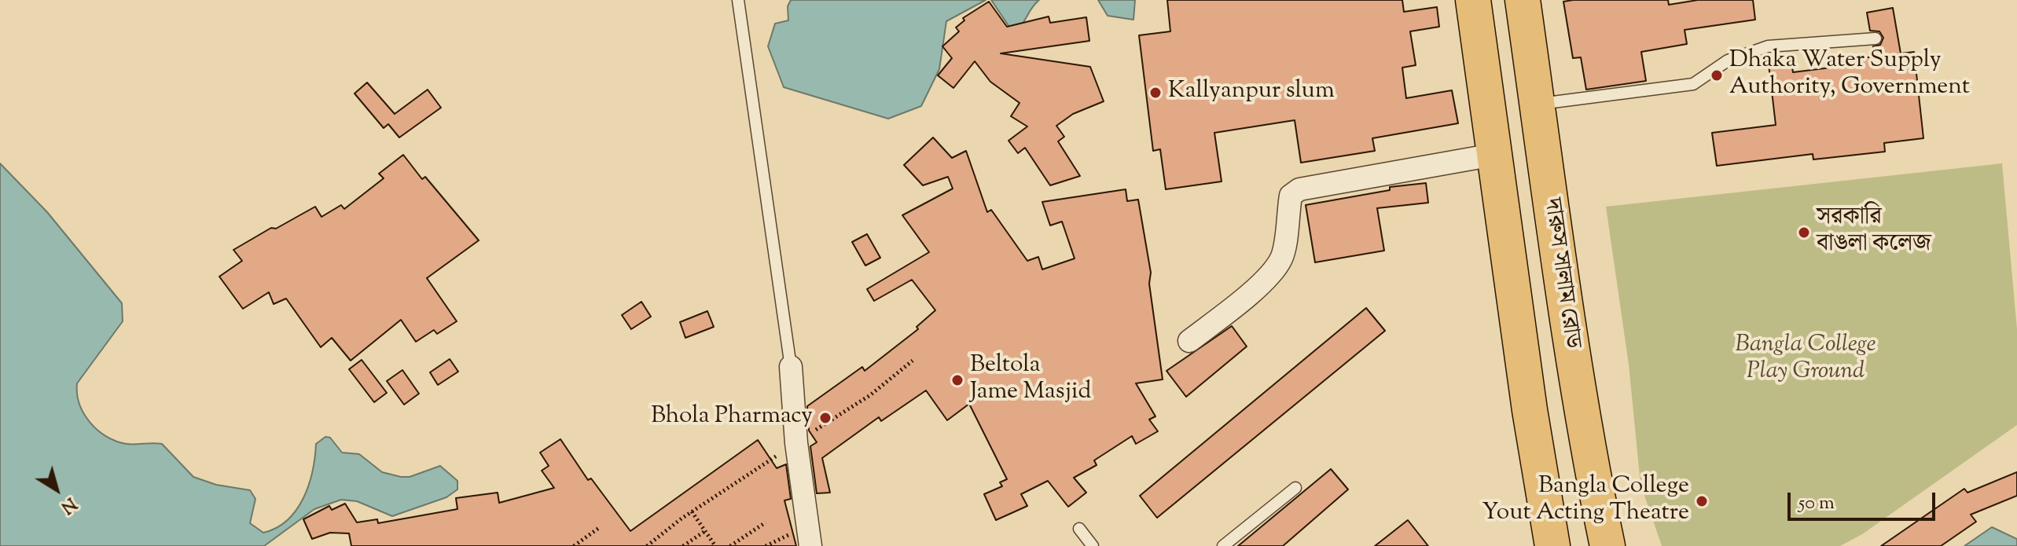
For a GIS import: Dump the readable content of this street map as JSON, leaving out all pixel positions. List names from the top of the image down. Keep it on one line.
{"streets":{"main road":["দারুস সালাম রোড"]},"parks":["Bangla College Play Ground"],"places":["Dhaka Water Supply Authority, Government","Kallyanpur slum","সরকারি বাঙলা কলেজ","Beltola Jame Masjid","Bhola Pharmacy","Bangla College Yout Acting Theatre"],"scale_bar":"50 m","north":"bottom right"}
